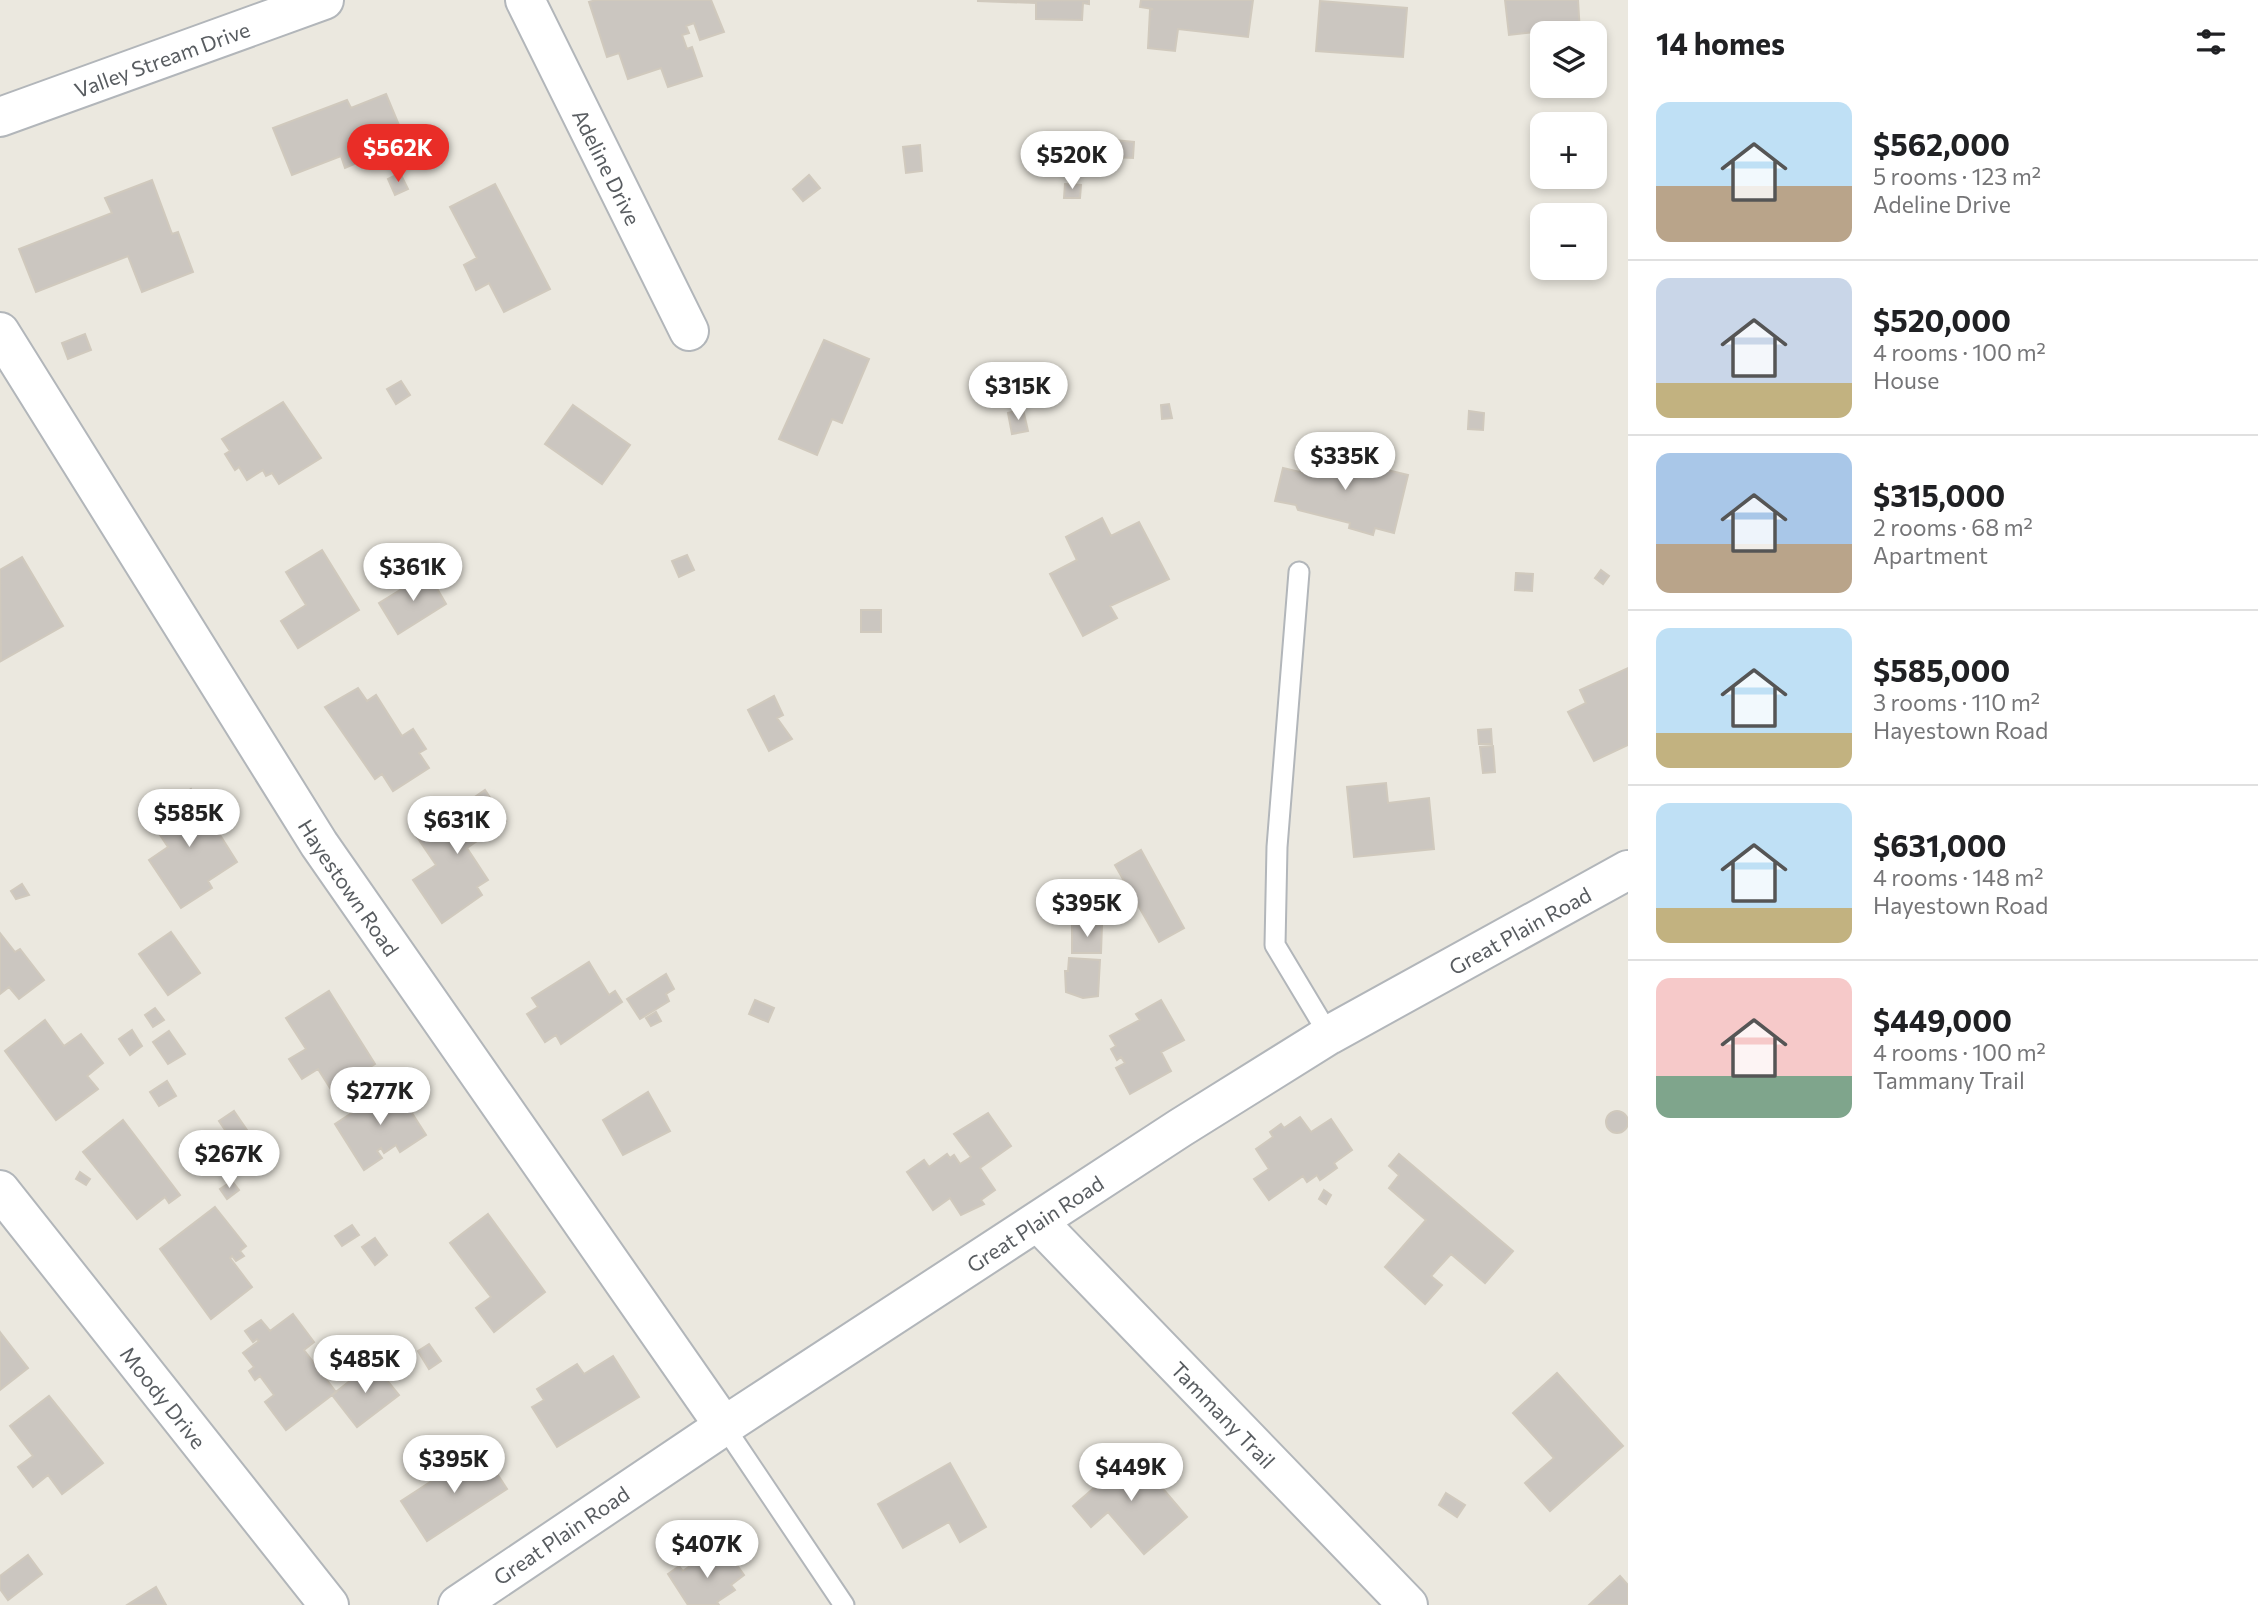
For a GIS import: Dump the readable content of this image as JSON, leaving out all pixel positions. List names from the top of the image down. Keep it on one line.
{"streets":{"street":["Valley Stream Drive","Adeline Drive","Hayestown Road","Great Plain Road","Moody Drive","Tammany Trail"]},"crossings":[["Hayestown Road","Great Plain Road"],["Great Plain Road","Tammany Trail"]],"page":{"heading":"14 homes","map_buttons":["+","−"],"list":[{"name":"$562,000","note":"5 rooms · 123 m² · Adeline Drive"},{"name":"$520,000","note":"4 rooms · 100 m² · House"},{"name":"$315,000","note":"2 rooms · 68 m² · Apartment"},{"name":"$585,000","note":"3 rooms · 110 m² · Hayestown Road"},{"name":"$631,000","note":"4 rooms · 148 m² · Hayestown Road"},{"name":"$449,000","note":"4 rooms · 100 m² · Tammany Trail"}],"price":["$562K","$520K","$315K","$335K","$361K","$585K","$631K","$395K","$277K","$267K","$485K","$395K","$449K","$407K"]}}
